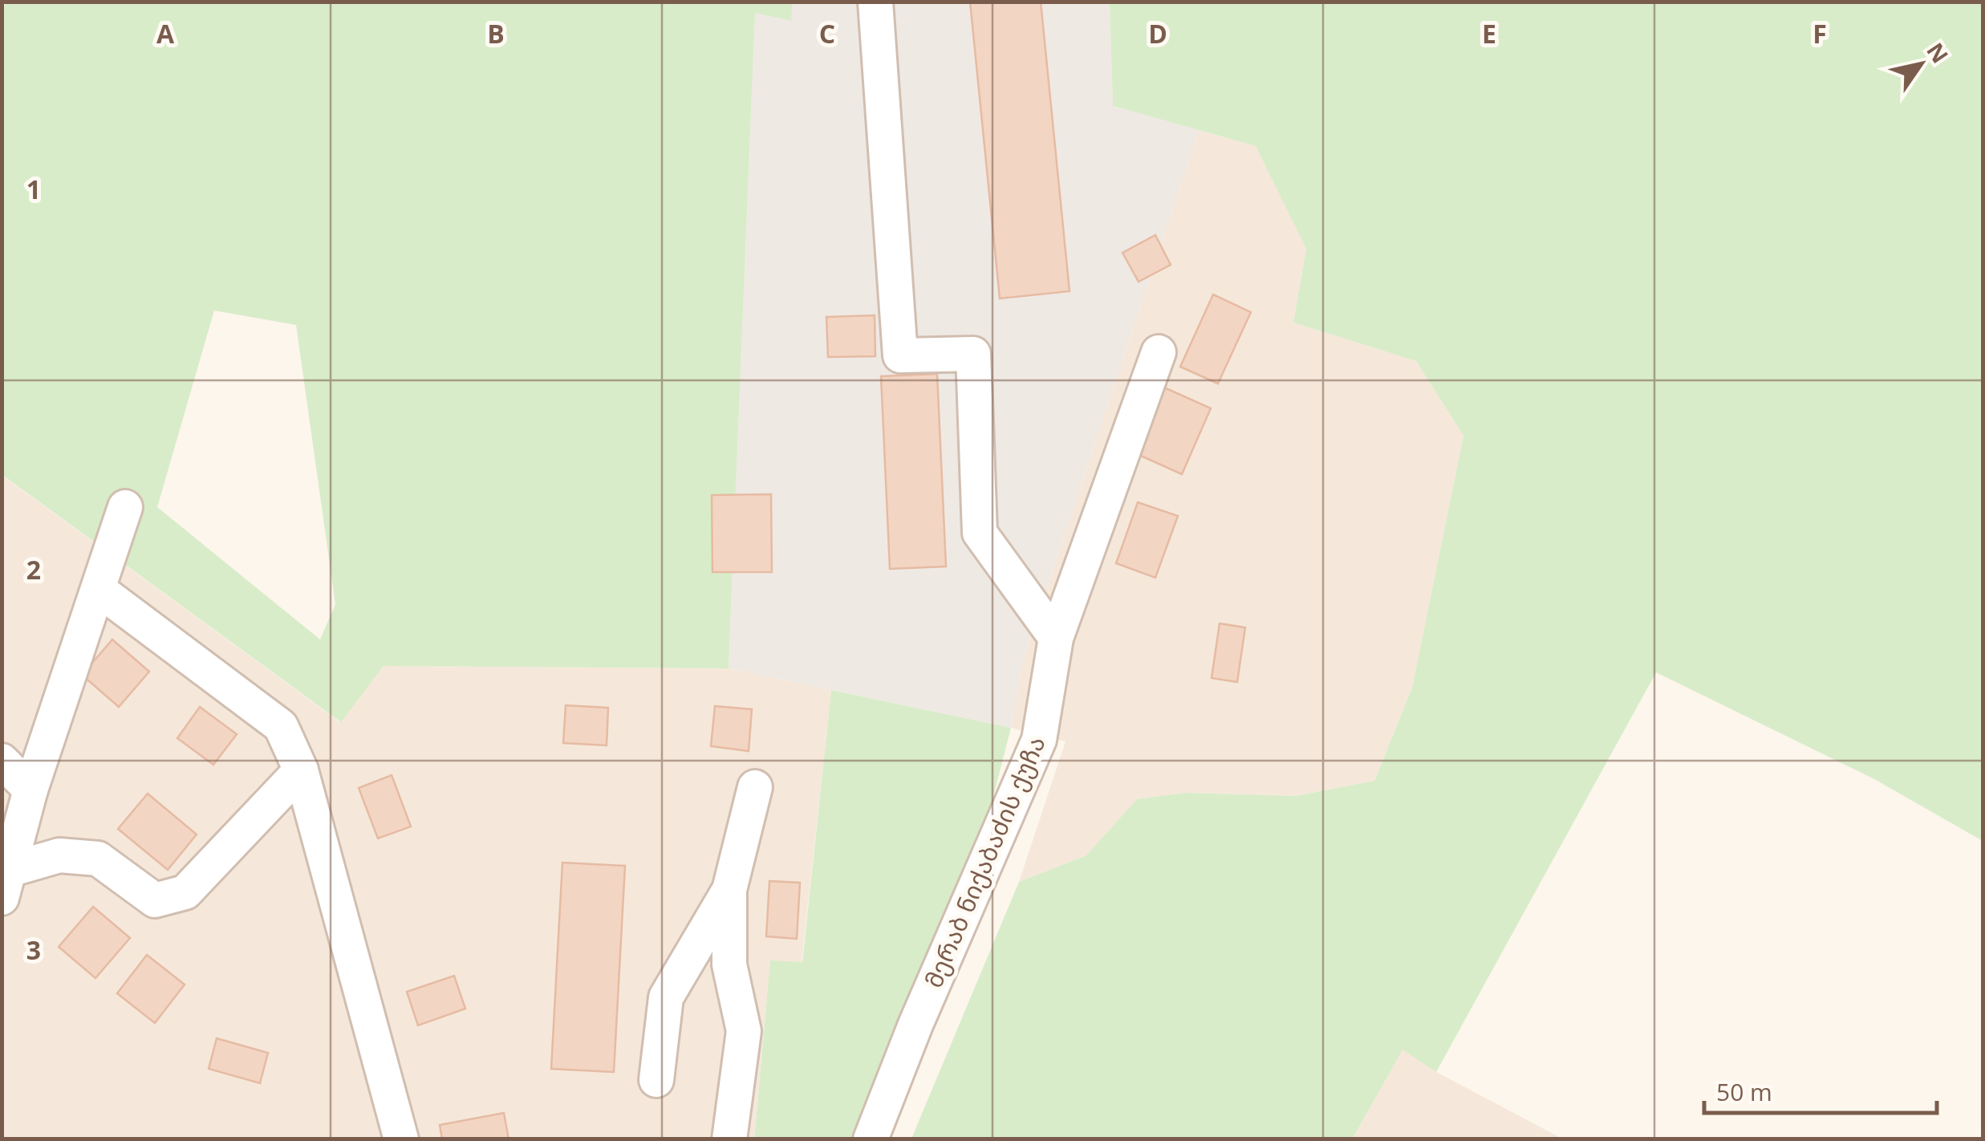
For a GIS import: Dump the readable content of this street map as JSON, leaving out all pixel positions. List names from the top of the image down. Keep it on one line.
{"streets":{"street":["მერაბ ნიქაბაძის ქუჩა"]},"scale_bar":"50 m","north":"top right","grid":{"columns":["A","B","C","D","E","F"],"rows":["1","2","3"]}}
